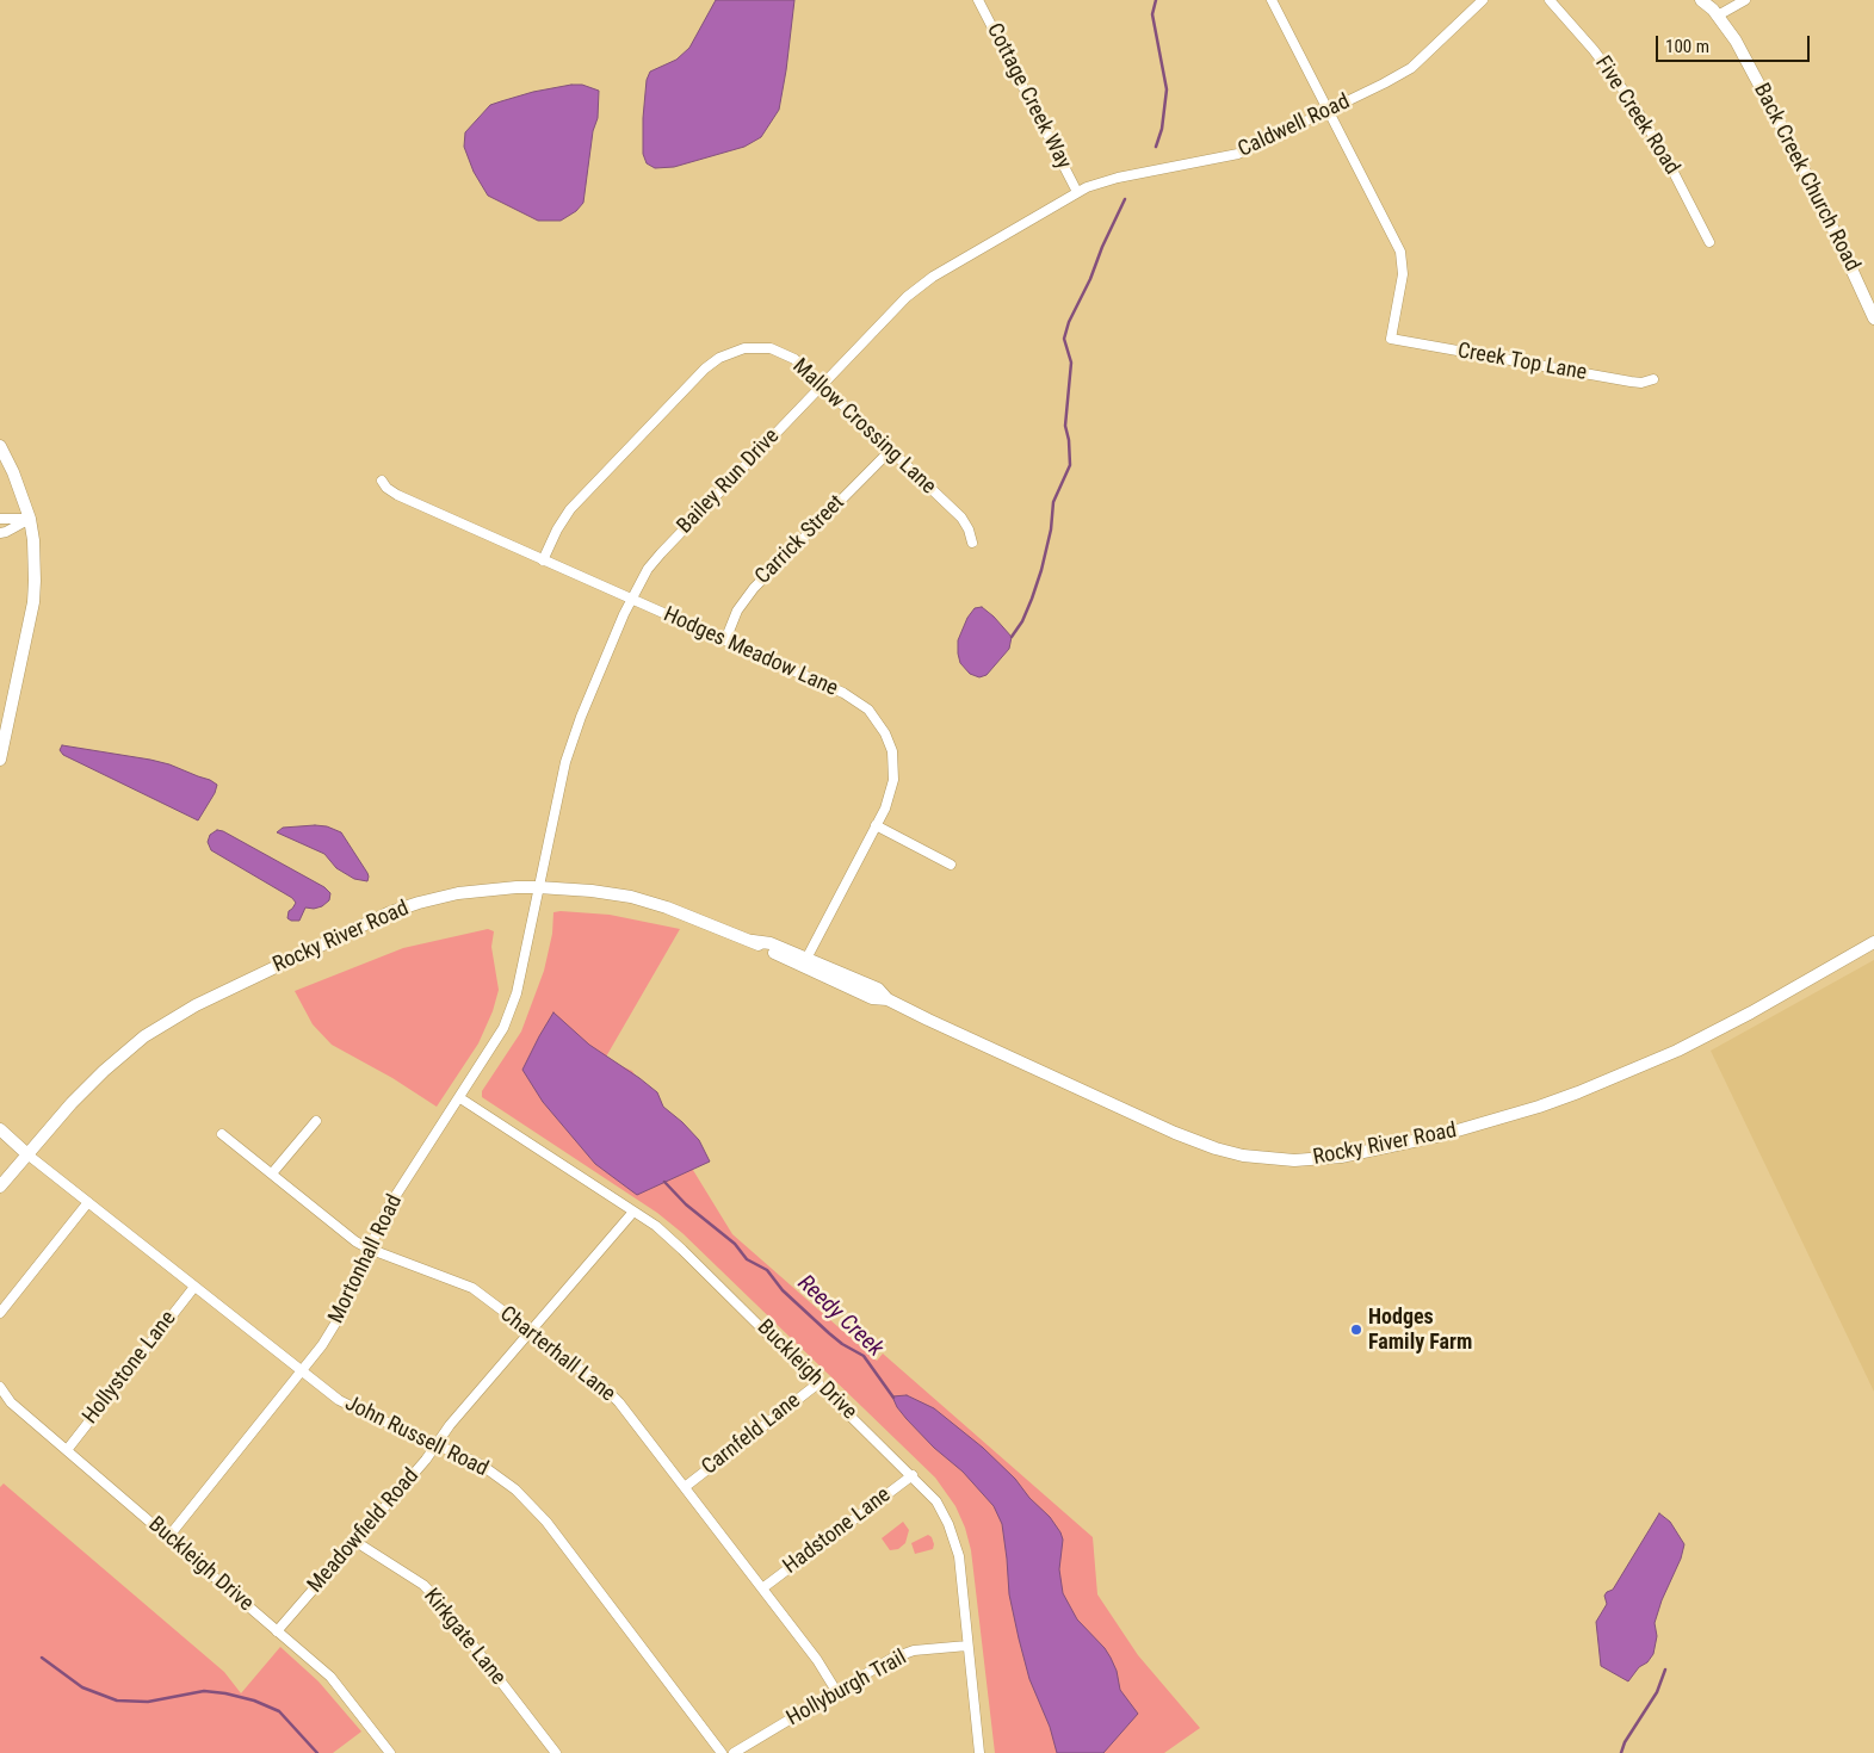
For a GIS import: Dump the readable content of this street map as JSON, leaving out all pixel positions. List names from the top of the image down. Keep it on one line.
{"streets":{"street":["Cottage Creek Way","Five Creek Road","Caldwell Road","Back Creek Church Road","Creek Top Lane","Mallow Crossing Lane","Bailey Run Drive","Carrick Street","Hodges Meadow Lane","Rocky River Road","Mortonhall Road","Charterhall Lane","Hollystone Lane","Buckleigh Drive","Carnfeld Lane","John Russell Road","Meadowfield Road","Hadstone Lane","Kirkgate Lane","Hollyburgh Trail"]},"crossings":[["Cottage Creek Way","Caldwell Road"],["Cottage Creek Way","Bailey Run Drive"],["Caldwell Road","Creek Top Lane"],["Caldwell Road","Bailey Run Drive"],["Mallow Crossing Lane","Bailey Run Drive"],["Mallow Crossing Lane","Carrick Street"],["Mallow Crossing Lane","Hodges Meadow Lane"],["Bailey Run Drive","Hodges Meadow Lane"],["Bailey Run Drive","Rocky River Road"],["Bailey Run Drive","Mortonhall Road"],["Carrick Street","Hodges Meadow Lane"],["Hodges Meadow Lane","Rocky River Road"],["Rocky River Road","Mortonhall Road"],["Rocky River Road","John Russell Road"],["Mortonhall Road","Charterhall Lane"],["Mortonhall Road","Buckleigh Drive"],["Mortonhall Road","John Russell Road"],["Charterhall Lane","Carnfeld Lane"],["Charterhall Lane","Meadowfield Road"],["Charterhall Lane","Hadstone Lane"],["Charterhall Lane","Hollyburgh Trail"],["Hollystone Lane","Buckleigh Drive"],["Hollystone Lane","John Russell Road"],["Buckleigh Drive","Carnfeld Lane"],["Buckleigh Drive","Meadowfield Road"],["Buckleigh Drive","Hadstone Lane"],["Buckleigh Drive","Hollyburgh Trail"],["John Russell Road","Meadowfield Road"],["Meadowfield Road","Kirkgate Lane"]],"water":["Reedy Creek"],"places":["Hodges Family Farm"],"scale_bar":"100 m"}
